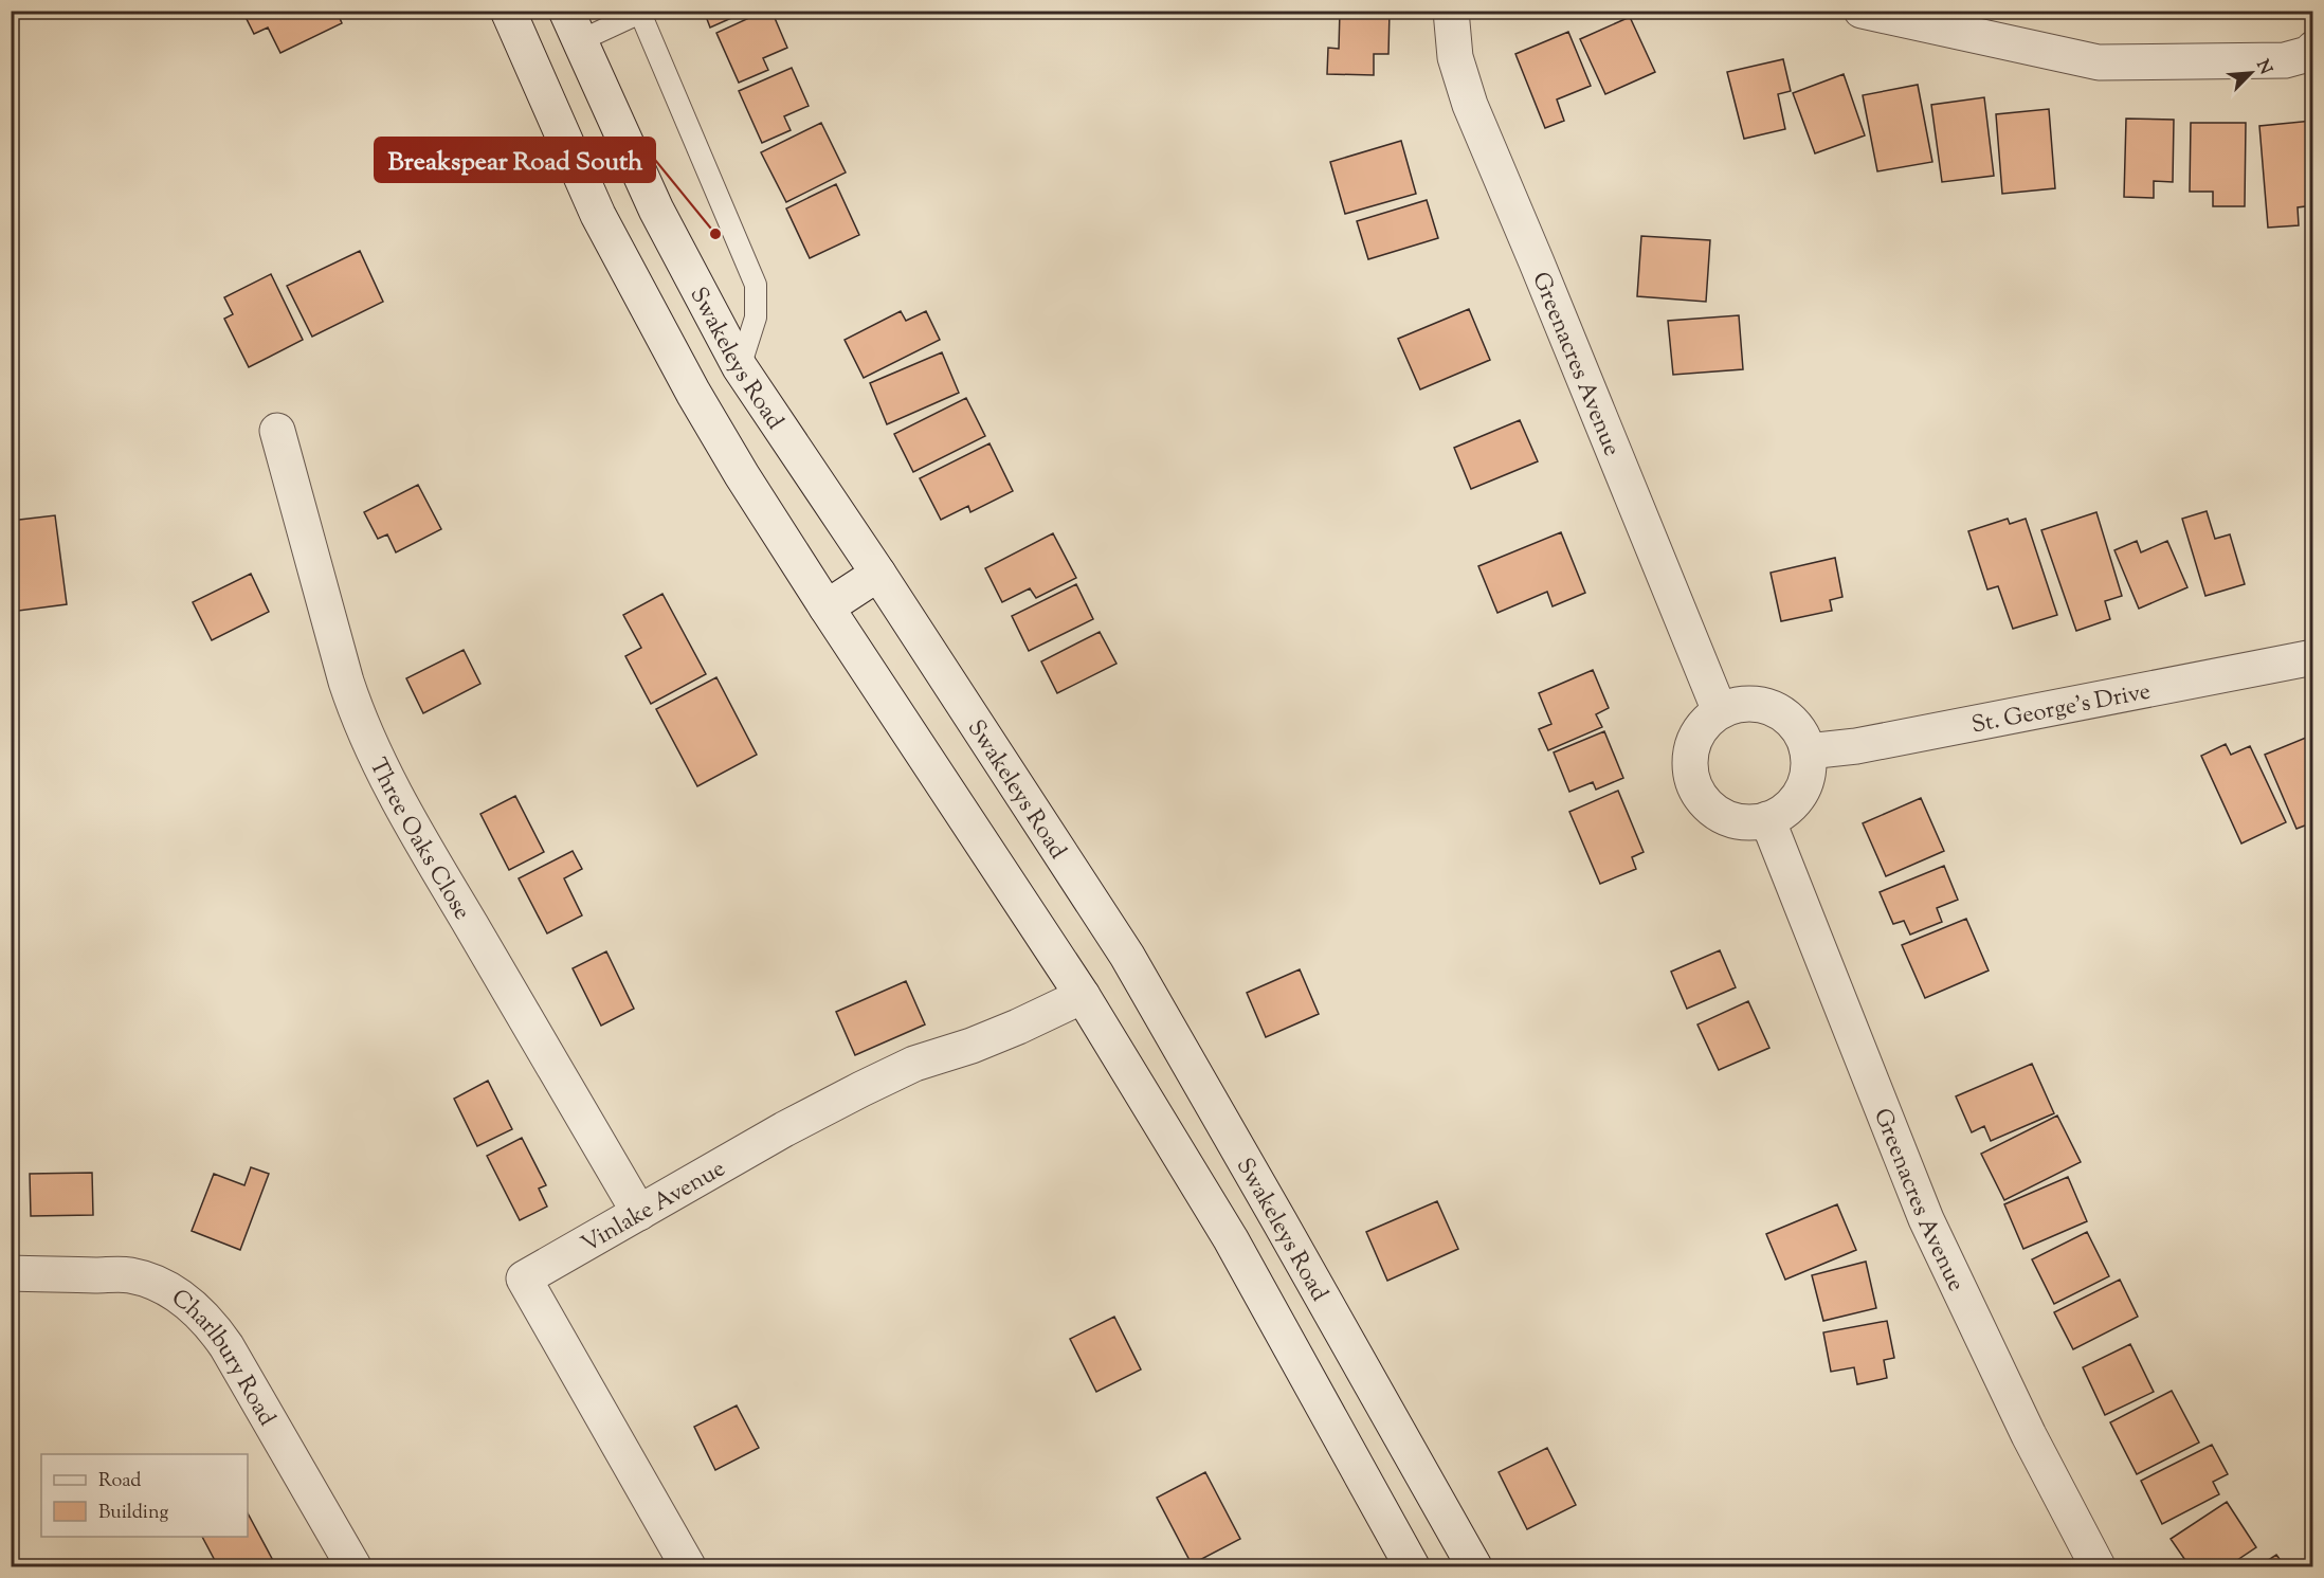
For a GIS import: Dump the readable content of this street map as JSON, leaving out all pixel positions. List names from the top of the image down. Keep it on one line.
{"streets":{"street":["Swakeleys Road","Greenacres Avenue","St. George's Drive","Three Oaks Close","Vinlake Avenue","Charlbury Road"]},"crossings":[["Greenacres Avenue","St. George's Drive"],["Three Oaks Close","Vinlake Avenue"]],"places":["Breakspear Road South"],"legend":["Road","Building"],"north":"top right"}
